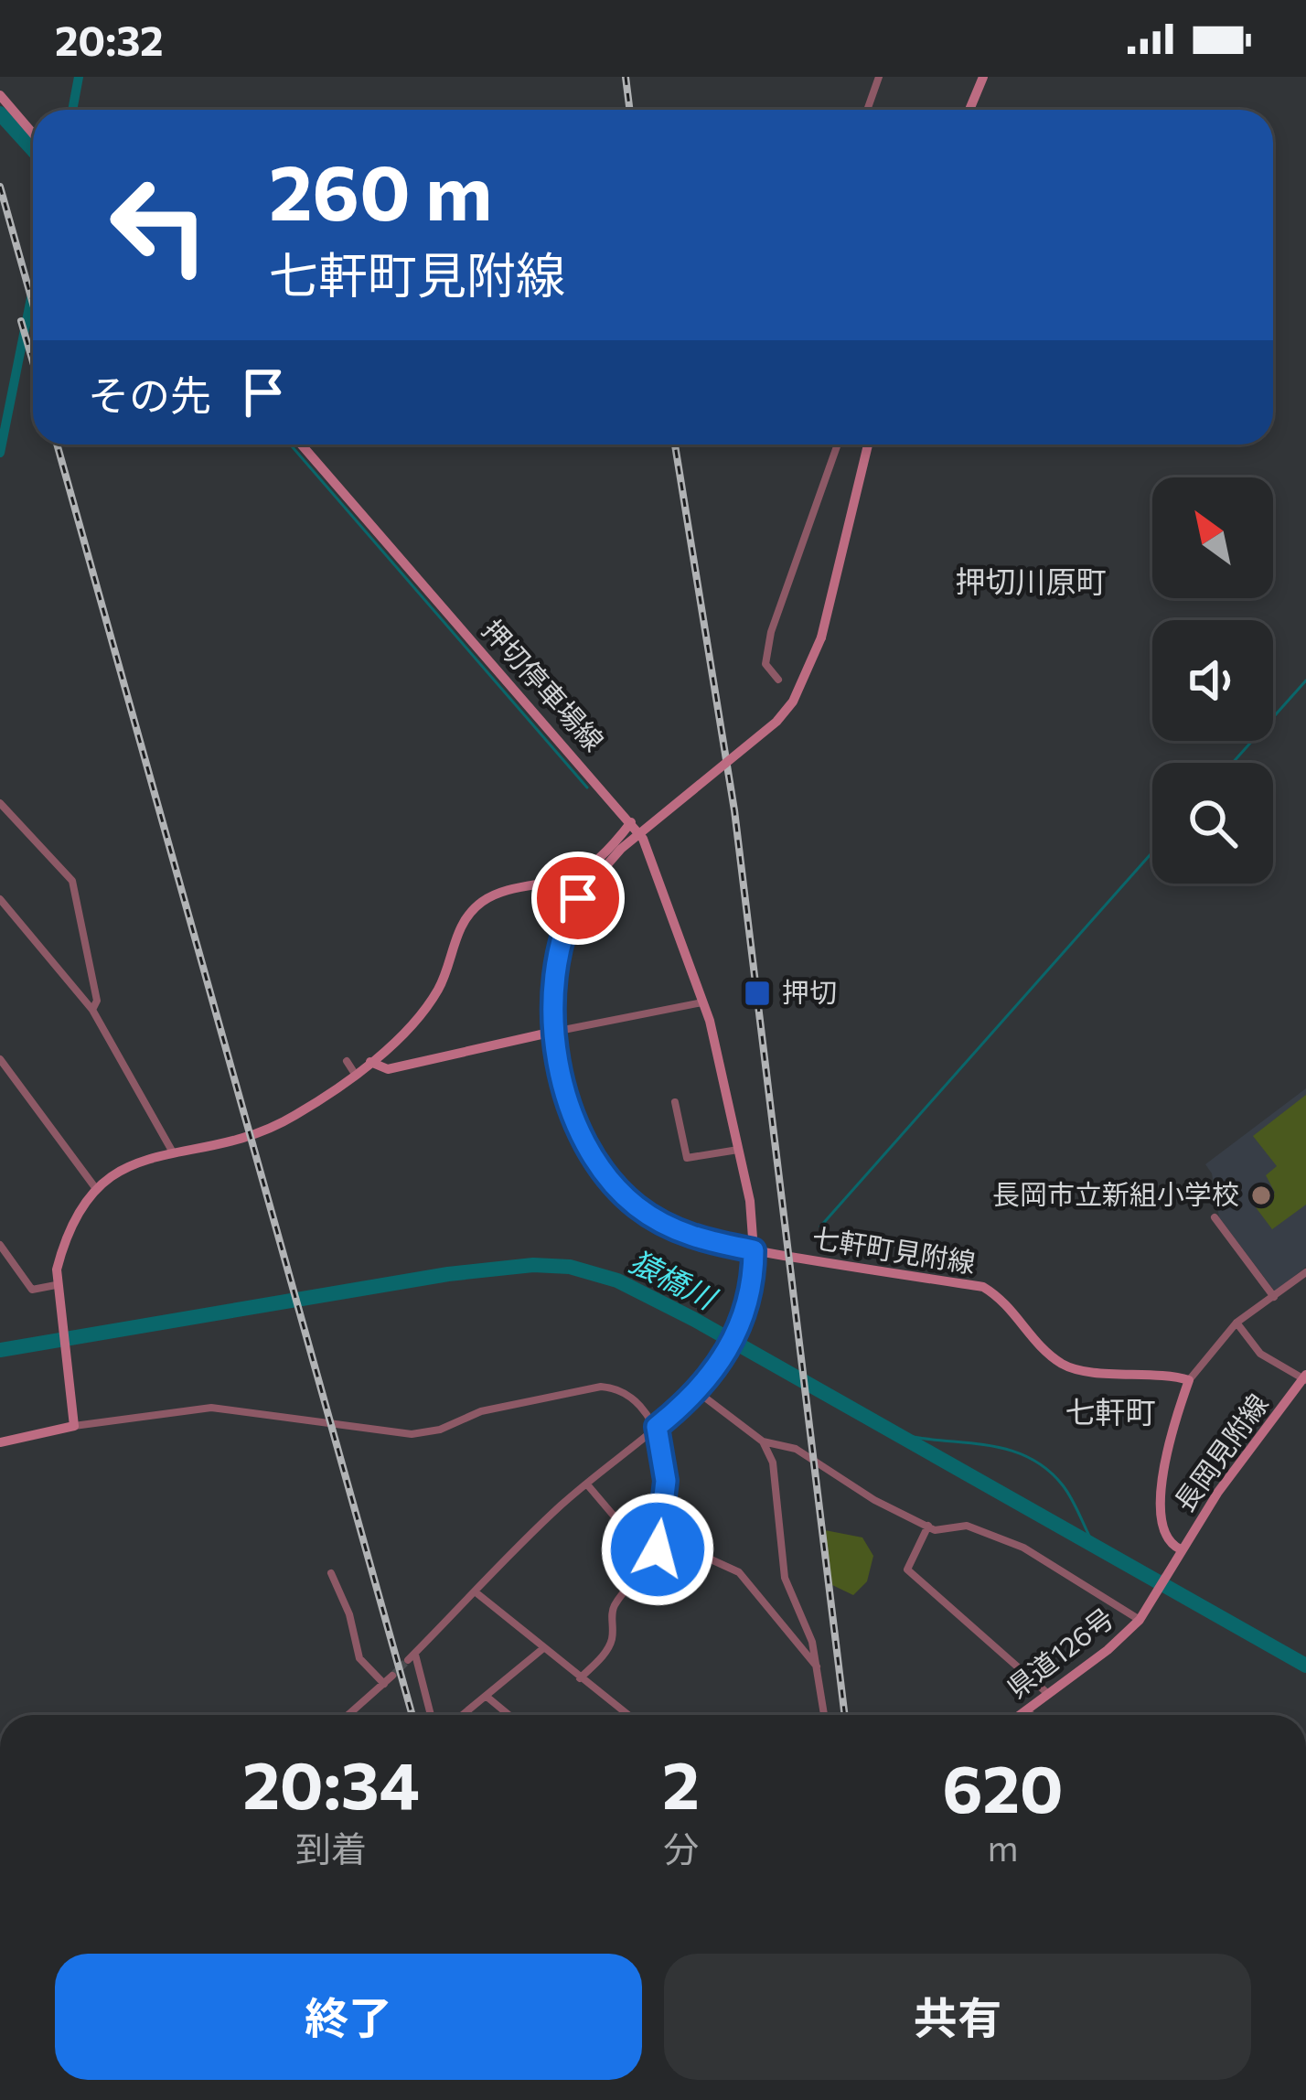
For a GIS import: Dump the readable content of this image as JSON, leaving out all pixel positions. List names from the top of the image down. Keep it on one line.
{"streets":{"main road":["押切停車場線","七軒町見附線","長岡見附線","県道126号"]},"crossings":[["押切停車場線","七軒町見附線"],["長岡見附線","県道126号"]],"districts":["押切川原町","七軒町"],"water":["猿橋川"],"places":{"transit":["押切"],"other":["長岡市立新組小学校"]},"north":"top left","page":{"status":"20:32","turn":["260 m","七軒町見附線"],"then":"その先","eta":["20:34","到着","2","分","620","m"],"buttons":["終了","共有"]}}
